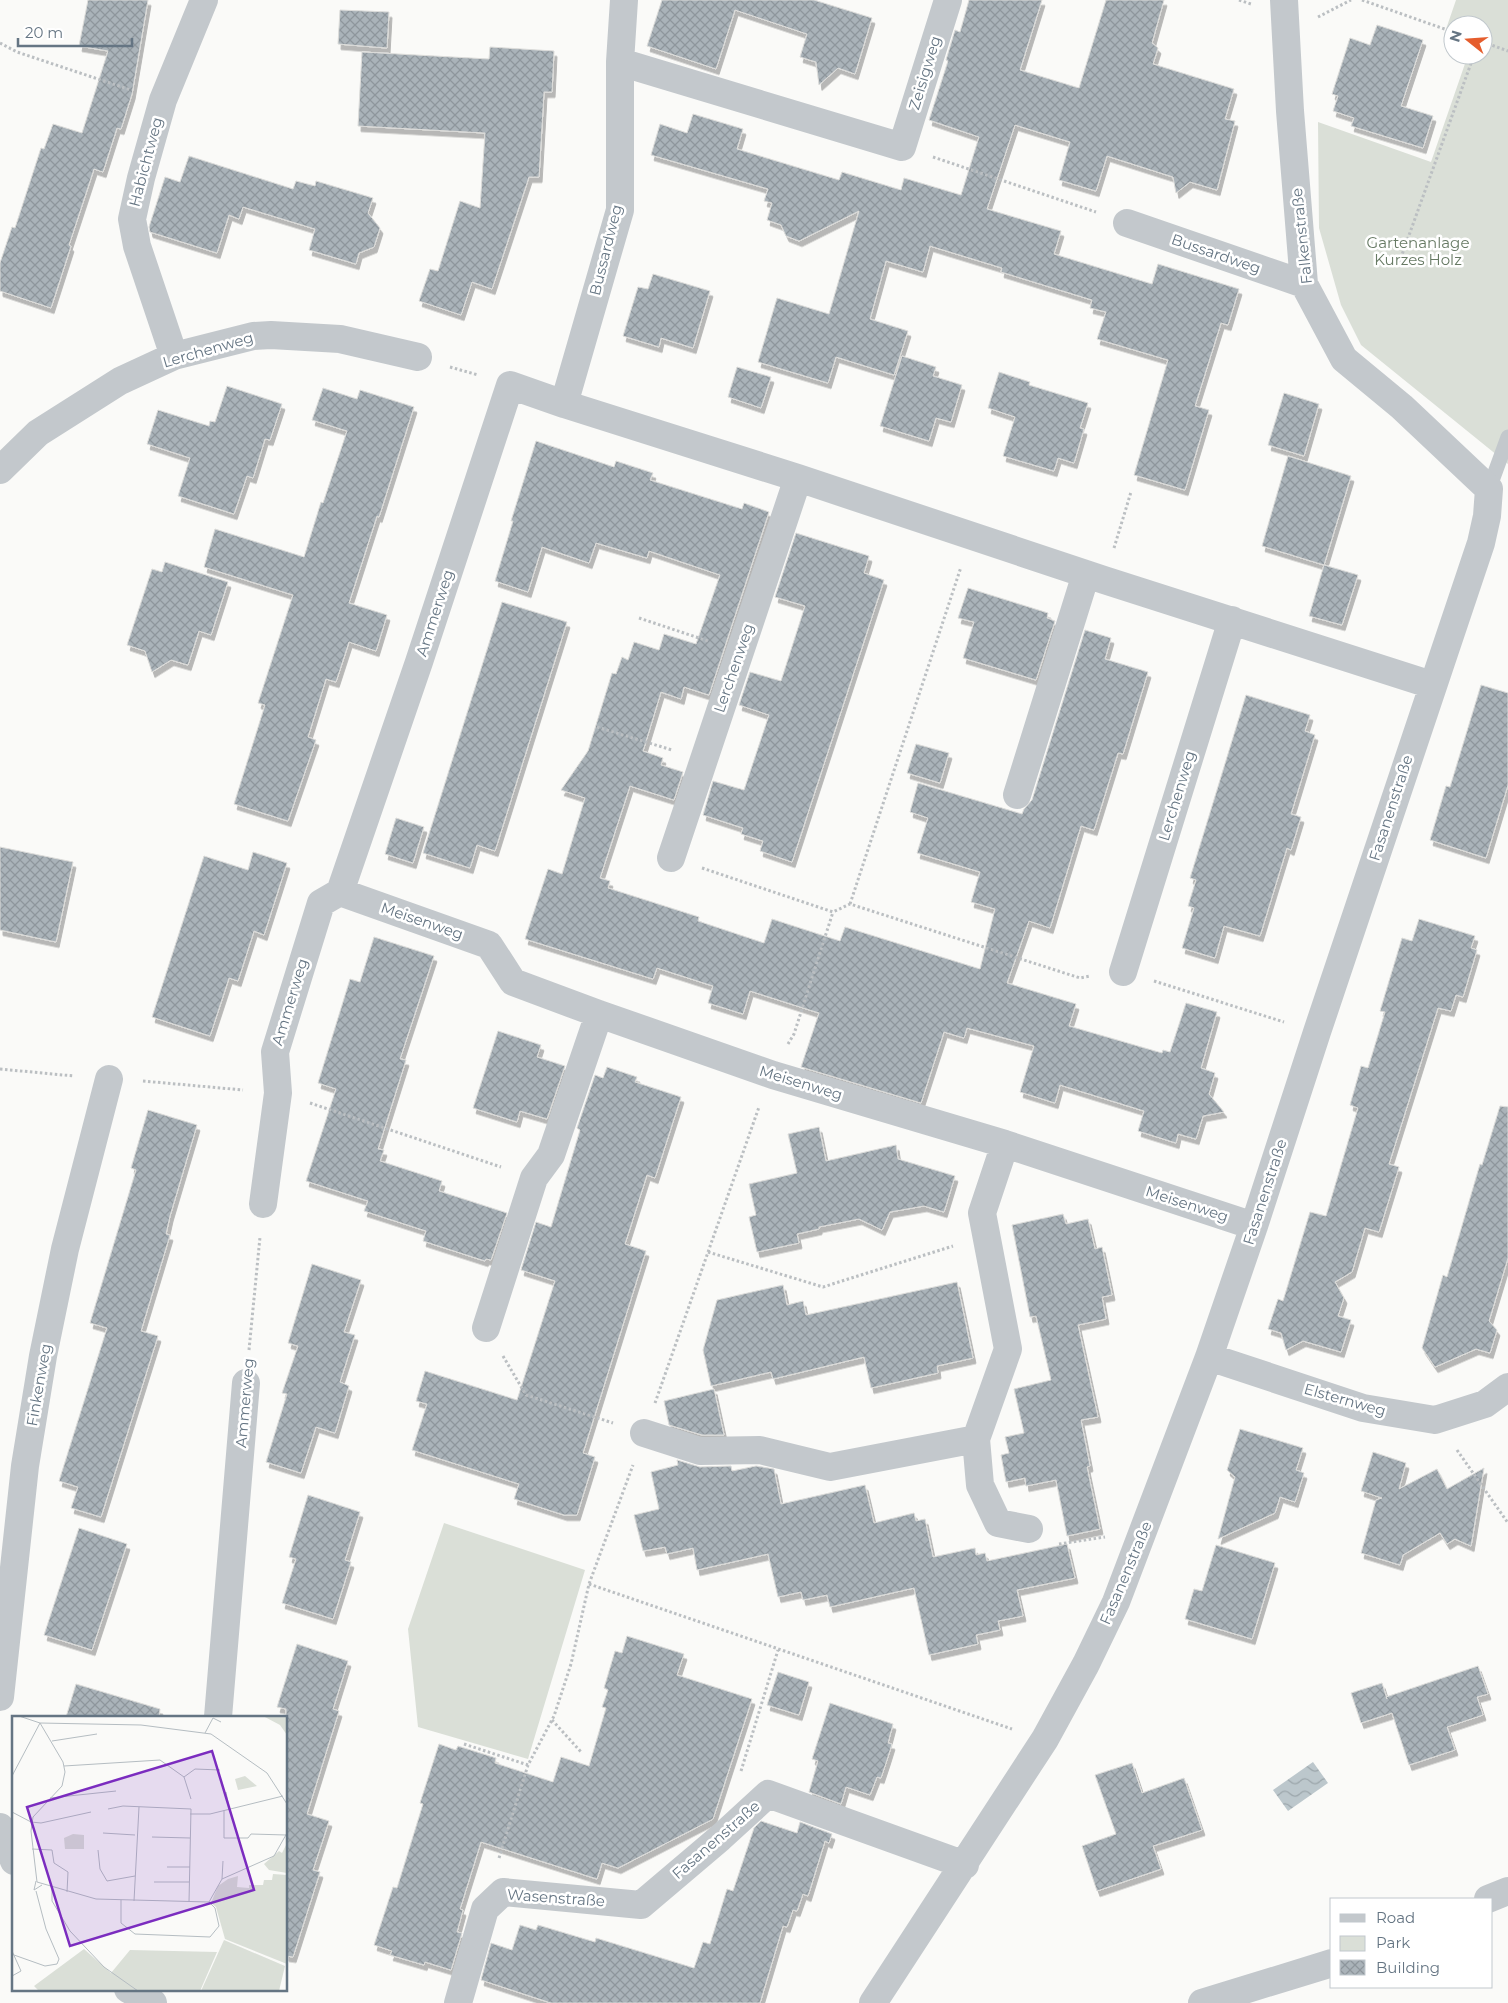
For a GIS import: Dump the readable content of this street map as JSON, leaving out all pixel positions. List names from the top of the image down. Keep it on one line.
{"streets":{"street":["Zeisigweg","Habichtweg","Falkenstraße","Bussardweg","Lerchenweg","Ammerweg","Fasanenstraße","Meisenweg","Finkenweg","Elsternweg","Wasenstraße"]},"crossings":[["Habichtweg","Lerchenweg"],["Falkenstraße","Bussardweg"],["Falkenstraße","Fasanenstraße"],["Ammerweg","Meisenweg"],["Fasanenstraße","Meisenweg"],["Fasanenstraße","Elsternweg"],["Fasanenstraße","Wasenstraße"]],"parks":["Gartenanlage Kurzes Holz"],"legend":["Road","Park","Building"],"scale_bar":"20 m","north":"left"}
